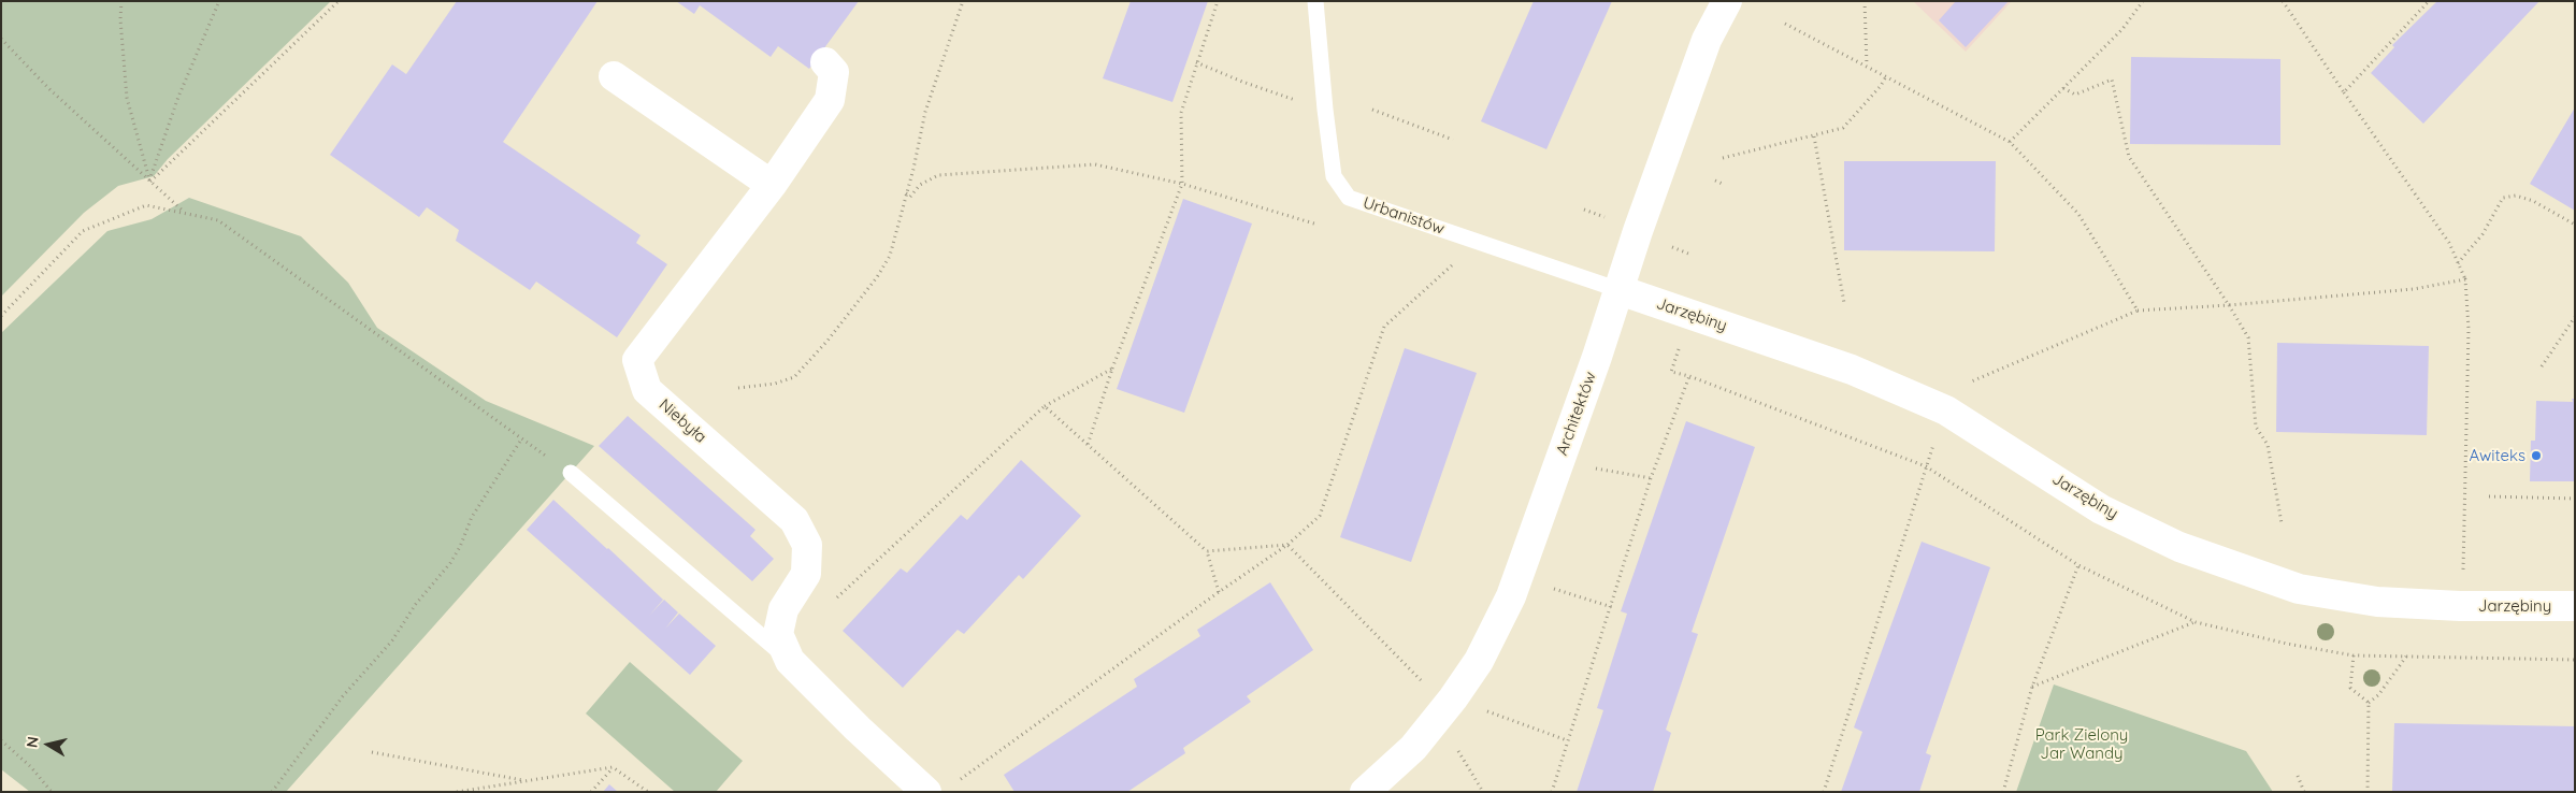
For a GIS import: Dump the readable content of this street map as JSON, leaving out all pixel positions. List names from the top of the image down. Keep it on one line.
{"streets":{"street":["Jarzębiny","Architektów","Niebyła"],"lane":["Urbanistów"]},"crossings":[["Urbanistów","Jarzębiny"],["Urbanistów","Architektów"],["Jarzębiny","Architektów"]],"parks":["Park Zielony Jar Wandy"],"places":["Awiteks"],"north":"left"}
